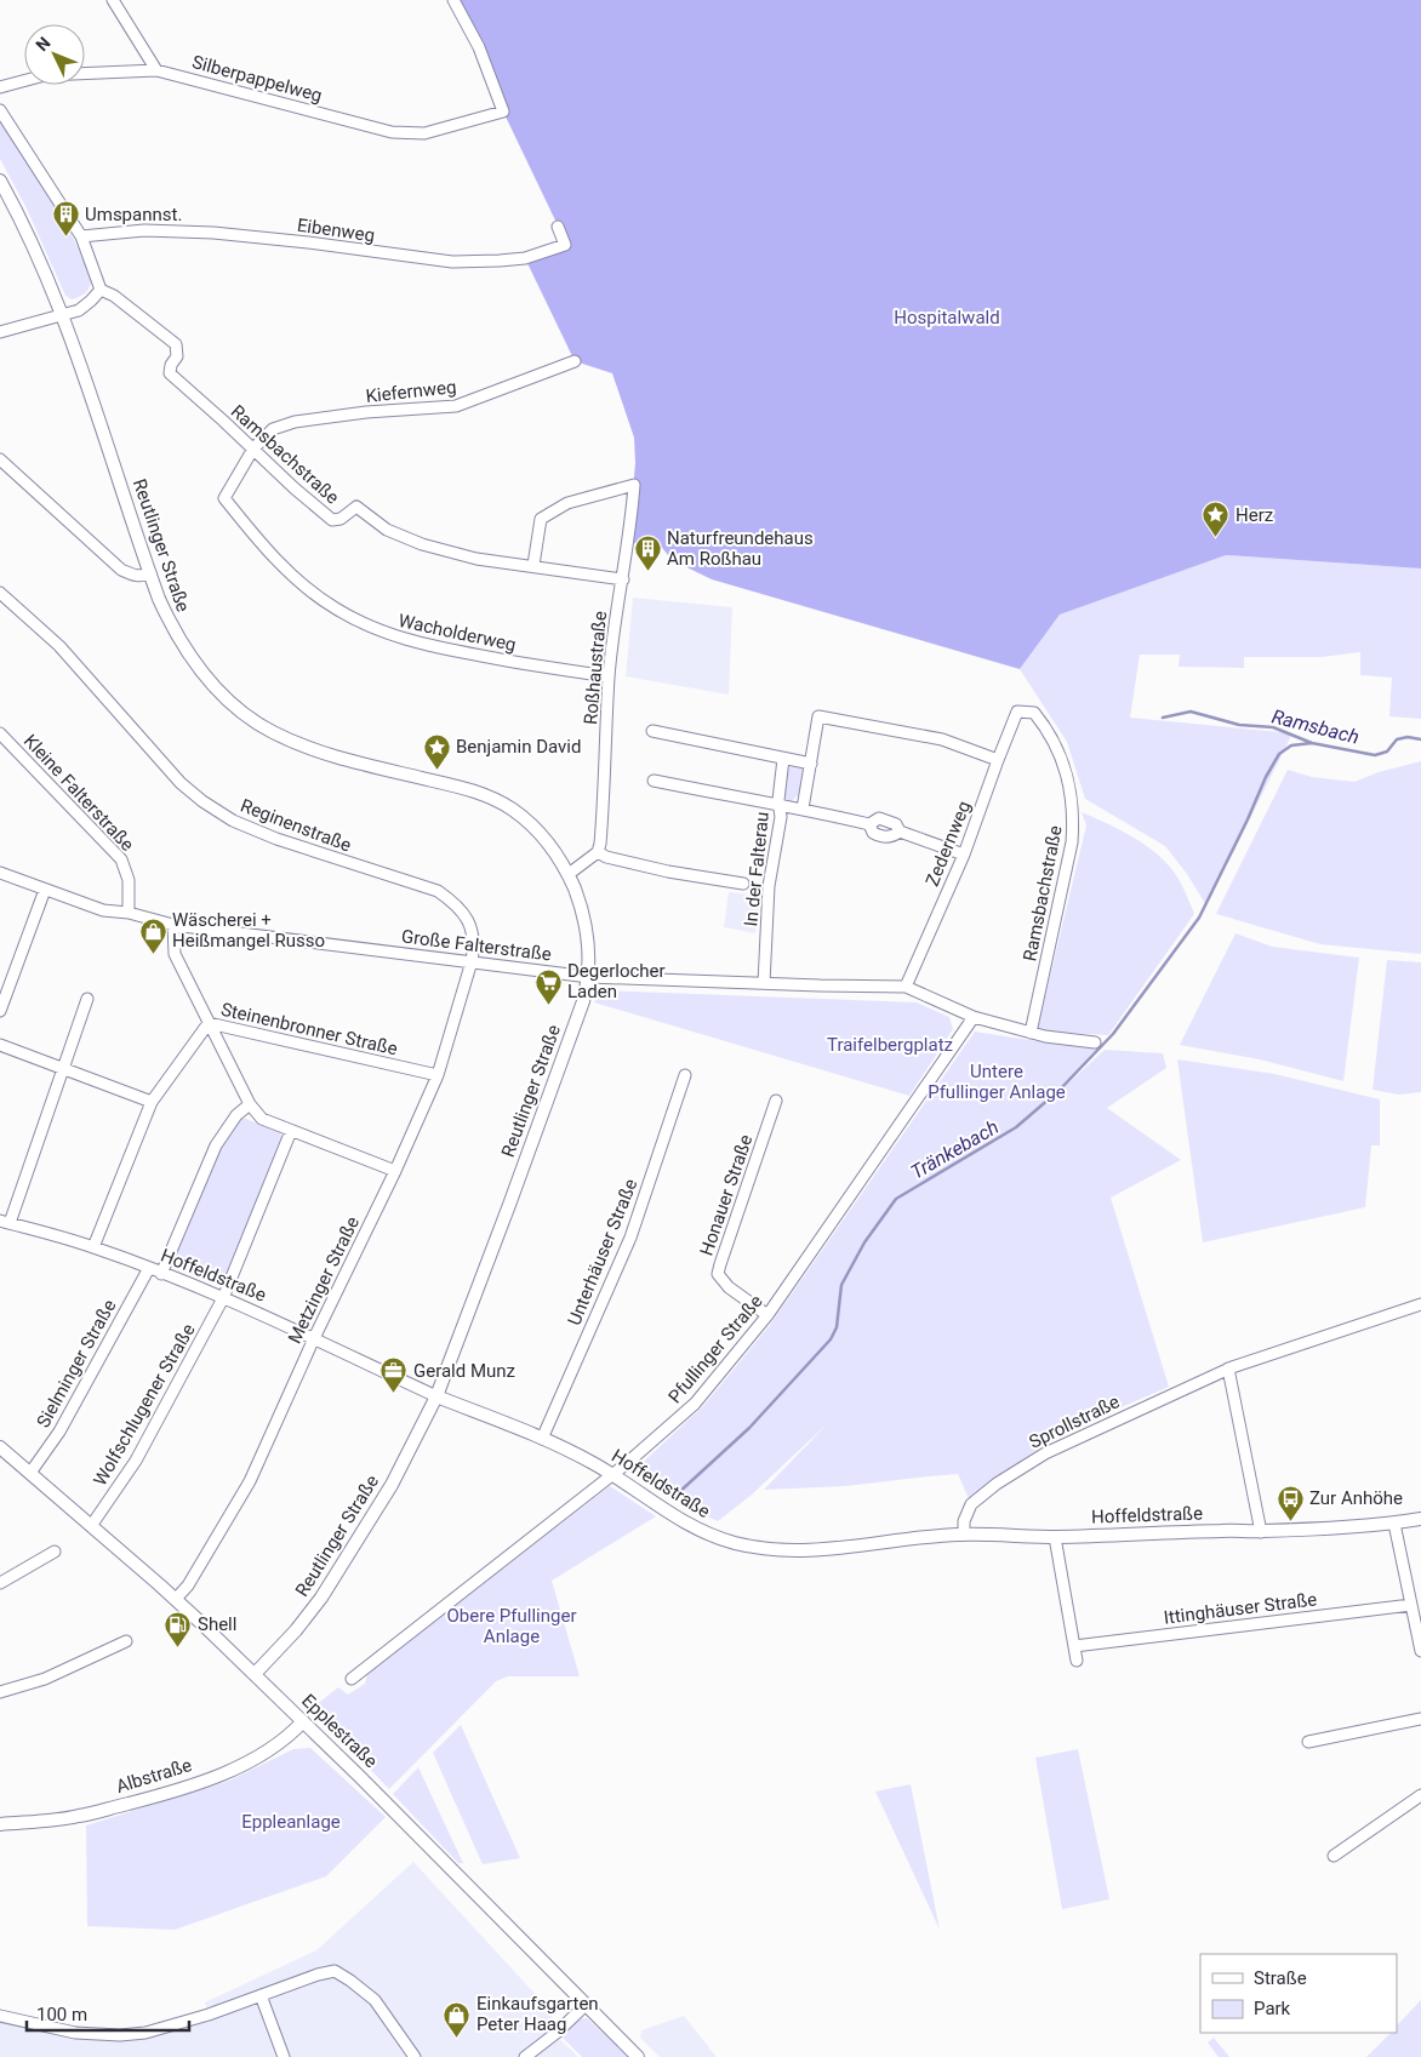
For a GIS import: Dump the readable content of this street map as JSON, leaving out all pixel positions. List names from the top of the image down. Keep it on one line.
{"streets":{"street":["Silberpappelweg","Eibenweg","Kiefernweg","Ramsbachstraße","Reutlinger Straße","Wacholderweg","Roßhaustraße","Kleine Falterstraße","Reginenstraße","Zedernweg","In der Falterau","Große Falterstraße","Steinenbronner Straße","Honauer Straße","Unterhäuser Straße","Hoffeldstraße","Metzinger Straße","Pfullinger Straße","Sielminger Straße","Wolfschlugener Straße","Sprollstraße","Ittinghäuser Straße","Epplestraße","Albstraße"]},"crossings":[["Kiefernweg","Ramsbachstraße"],["Kiefernweg","Wacholderweg"],["Ramsbachstraße","Wacholderweg"],["Ramsbachstraße","Roßhaustraße"],["Ramsbachstraße","Zedernweg"],["Ramsbachstraße","Große Falterstraße"],["Reutlinger Straße","Große Falterstraße"],["Reutlinger Straße","Hoffeldstraße"],["Reutlinger Straße","Epplestraße"],["Wacholderweg","Roßhaustraße"],["Kleine Falterstraße","Große Falterstraße"],["Reginenstraße","Große Falterstraße"],["Reginenstraße","Metzinger Straße"],["Zedernweg","Große Falterstraße"],["In der Falterau","Große Falterstraße"],["Große Falterstraße","Metzinger Straße"],["Große Falterstraße","Pfullinger Straße"],["Steinenbronner Straße","Hoffeldstraße"],["Steinenbronner Straße","Metzinger Straße"],["Honauer Straße","Pfullinger Straße"],["Unterhäuser Straße","Hoffeldstraße"],["Hoffeldstraße","Metzinger Straße"],["Hoffeldstraße","Pfullinger Straße"],["Hoffeldstraße","Sielminger Straße"],["Hoffeldstraße","Wolfschlugener Straße"],["Hoffeldstraße","Sprollstraße"],["Metzinger Straße","Epplestraße"],["Sielminger Straße","Epplestraße"],["Wolfschlugener Straße","Epplestraße"],["Epplestraße","Albstraße"]],"water":["Ramsbach","Tränkebach"],"parks":["Hospitalwald","Traifelbergplatz","Untere Pfullinger Anlage","Obere Pfullinger Anlage","Eppleanlage"],"places":{"building":["Umspannst.","Naturfreundehaus Am Roßhau"],"place":["Herz","Benjamin David"],"shop":["Wäscherei + Heißmangel Russo","Einkaufsgarten Peter Haag"],"supermarket":["Degerlocher Laden"],"office":["Gerald Munz"],"bus stop":["Zur Anhöhe"],"fuel station":["Shell"]},"legend":["Straße","Park"],"scale_bar":"100 m","north":"top left"}
